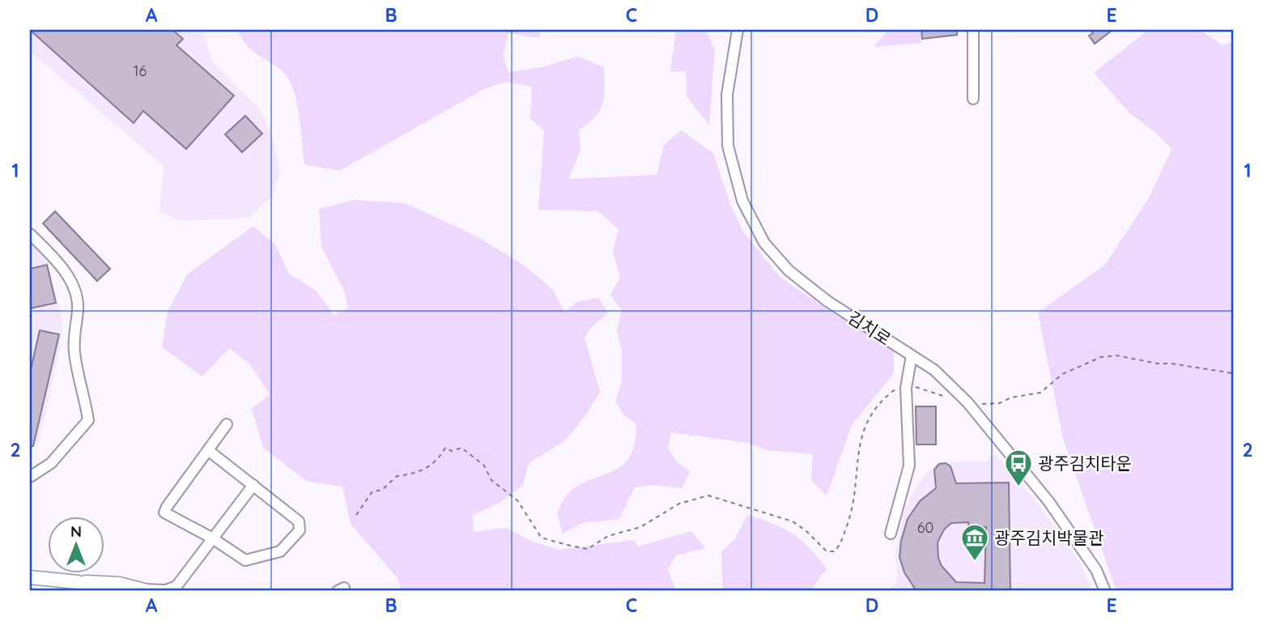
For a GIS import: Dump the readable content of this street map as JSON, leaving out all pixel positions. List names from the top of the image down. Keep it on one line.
{"streets":{"street":["김치로"]},"places":{"bus stop":["광주김치타운"],"museum":["광주김치박물관"]},"house_numbers":["16","60"],"north":"top","grid":{"columns":["A","B","C","D","E"],"rows":["1","2"]}}
